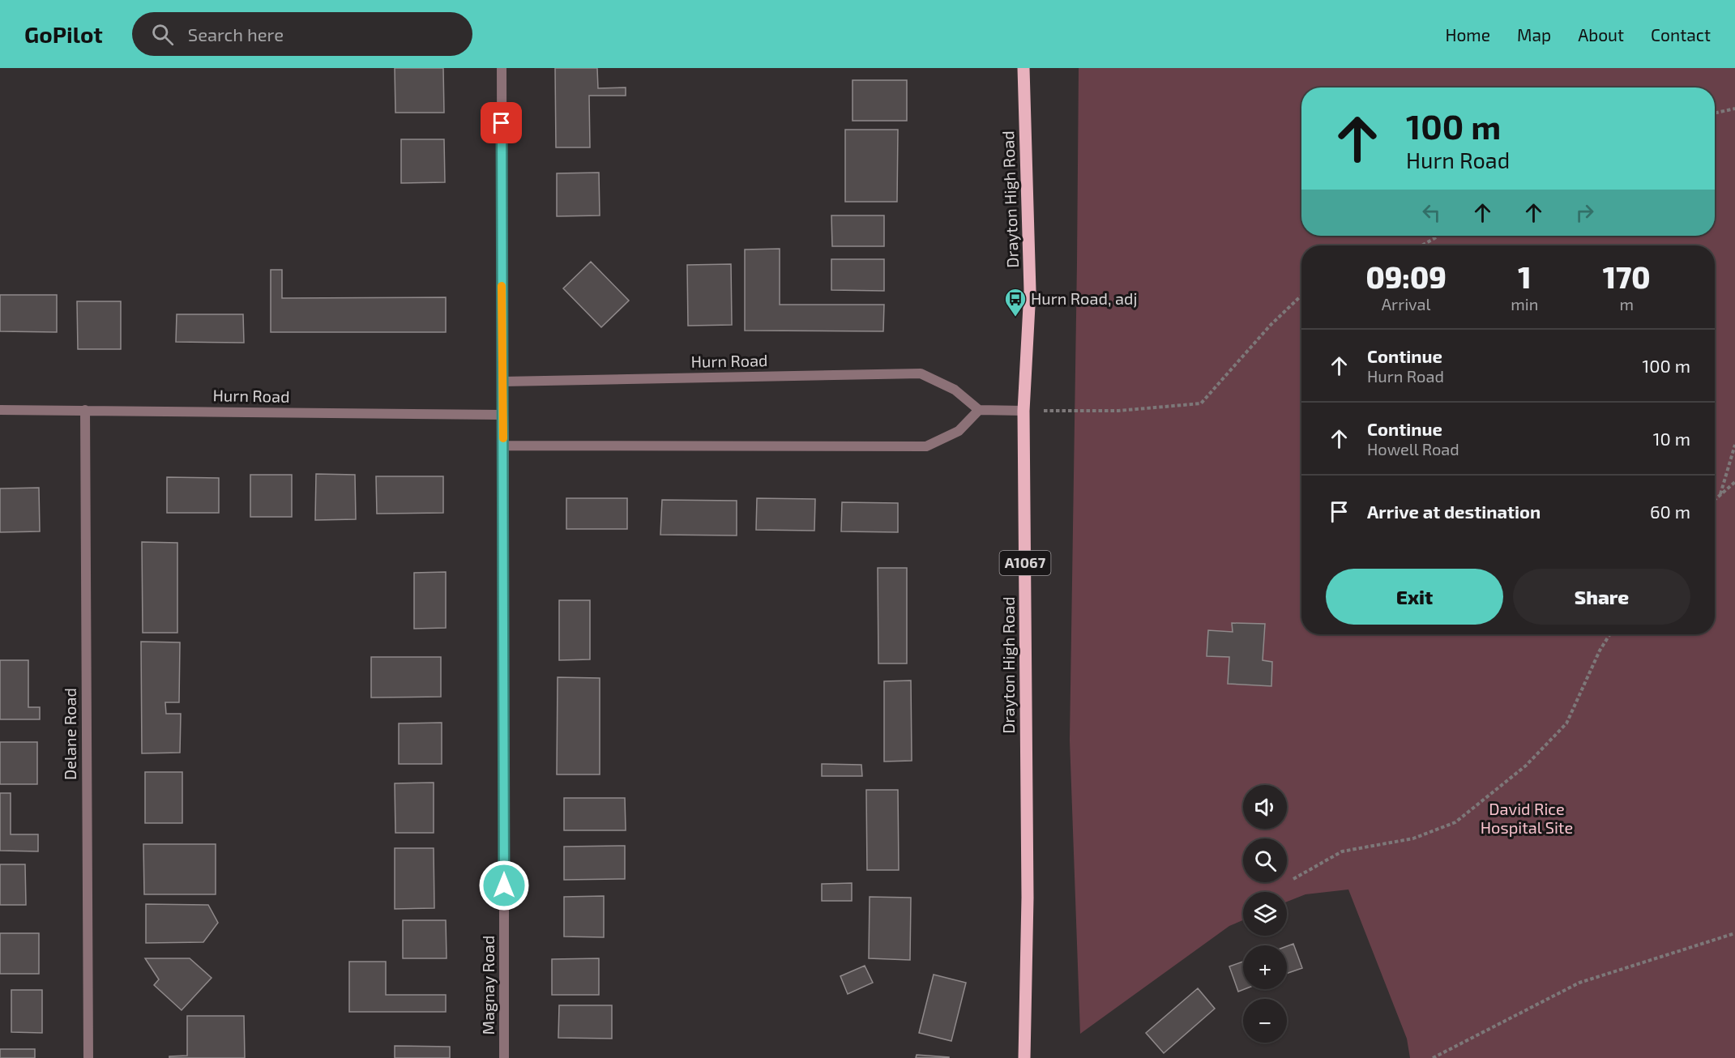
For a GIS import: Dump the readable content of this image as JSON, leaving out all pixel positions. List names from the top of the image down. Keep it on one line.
{"streets":{"main road":["Drayton High Road","A1067"],"street":["Hurn Road","Delane Road","Magnay Road"]},"crossings":[["Hurn Road","Delane Road"]],"parks":["David Rice Hospital Site"],"places":{"bus stop":["Hurn Road, adj"]},"page":{"header":"GoPilot","search":"Search here","nav":["Home","Map","About","Contact"],"turn":["100 m","Hurn Road"],"eta":["09:09","Arrival","1","min","170","m"],"list":[{"name":"Continue","note":"Hurn Road","value":"100 m"},{"name":"Continue","note":"Howell Road","value":"10 m"},{"name":"Arrive at destination","value":"60 m"}],"buttons":["Exit","Share"],"map_buttons":["+","−"]}}
